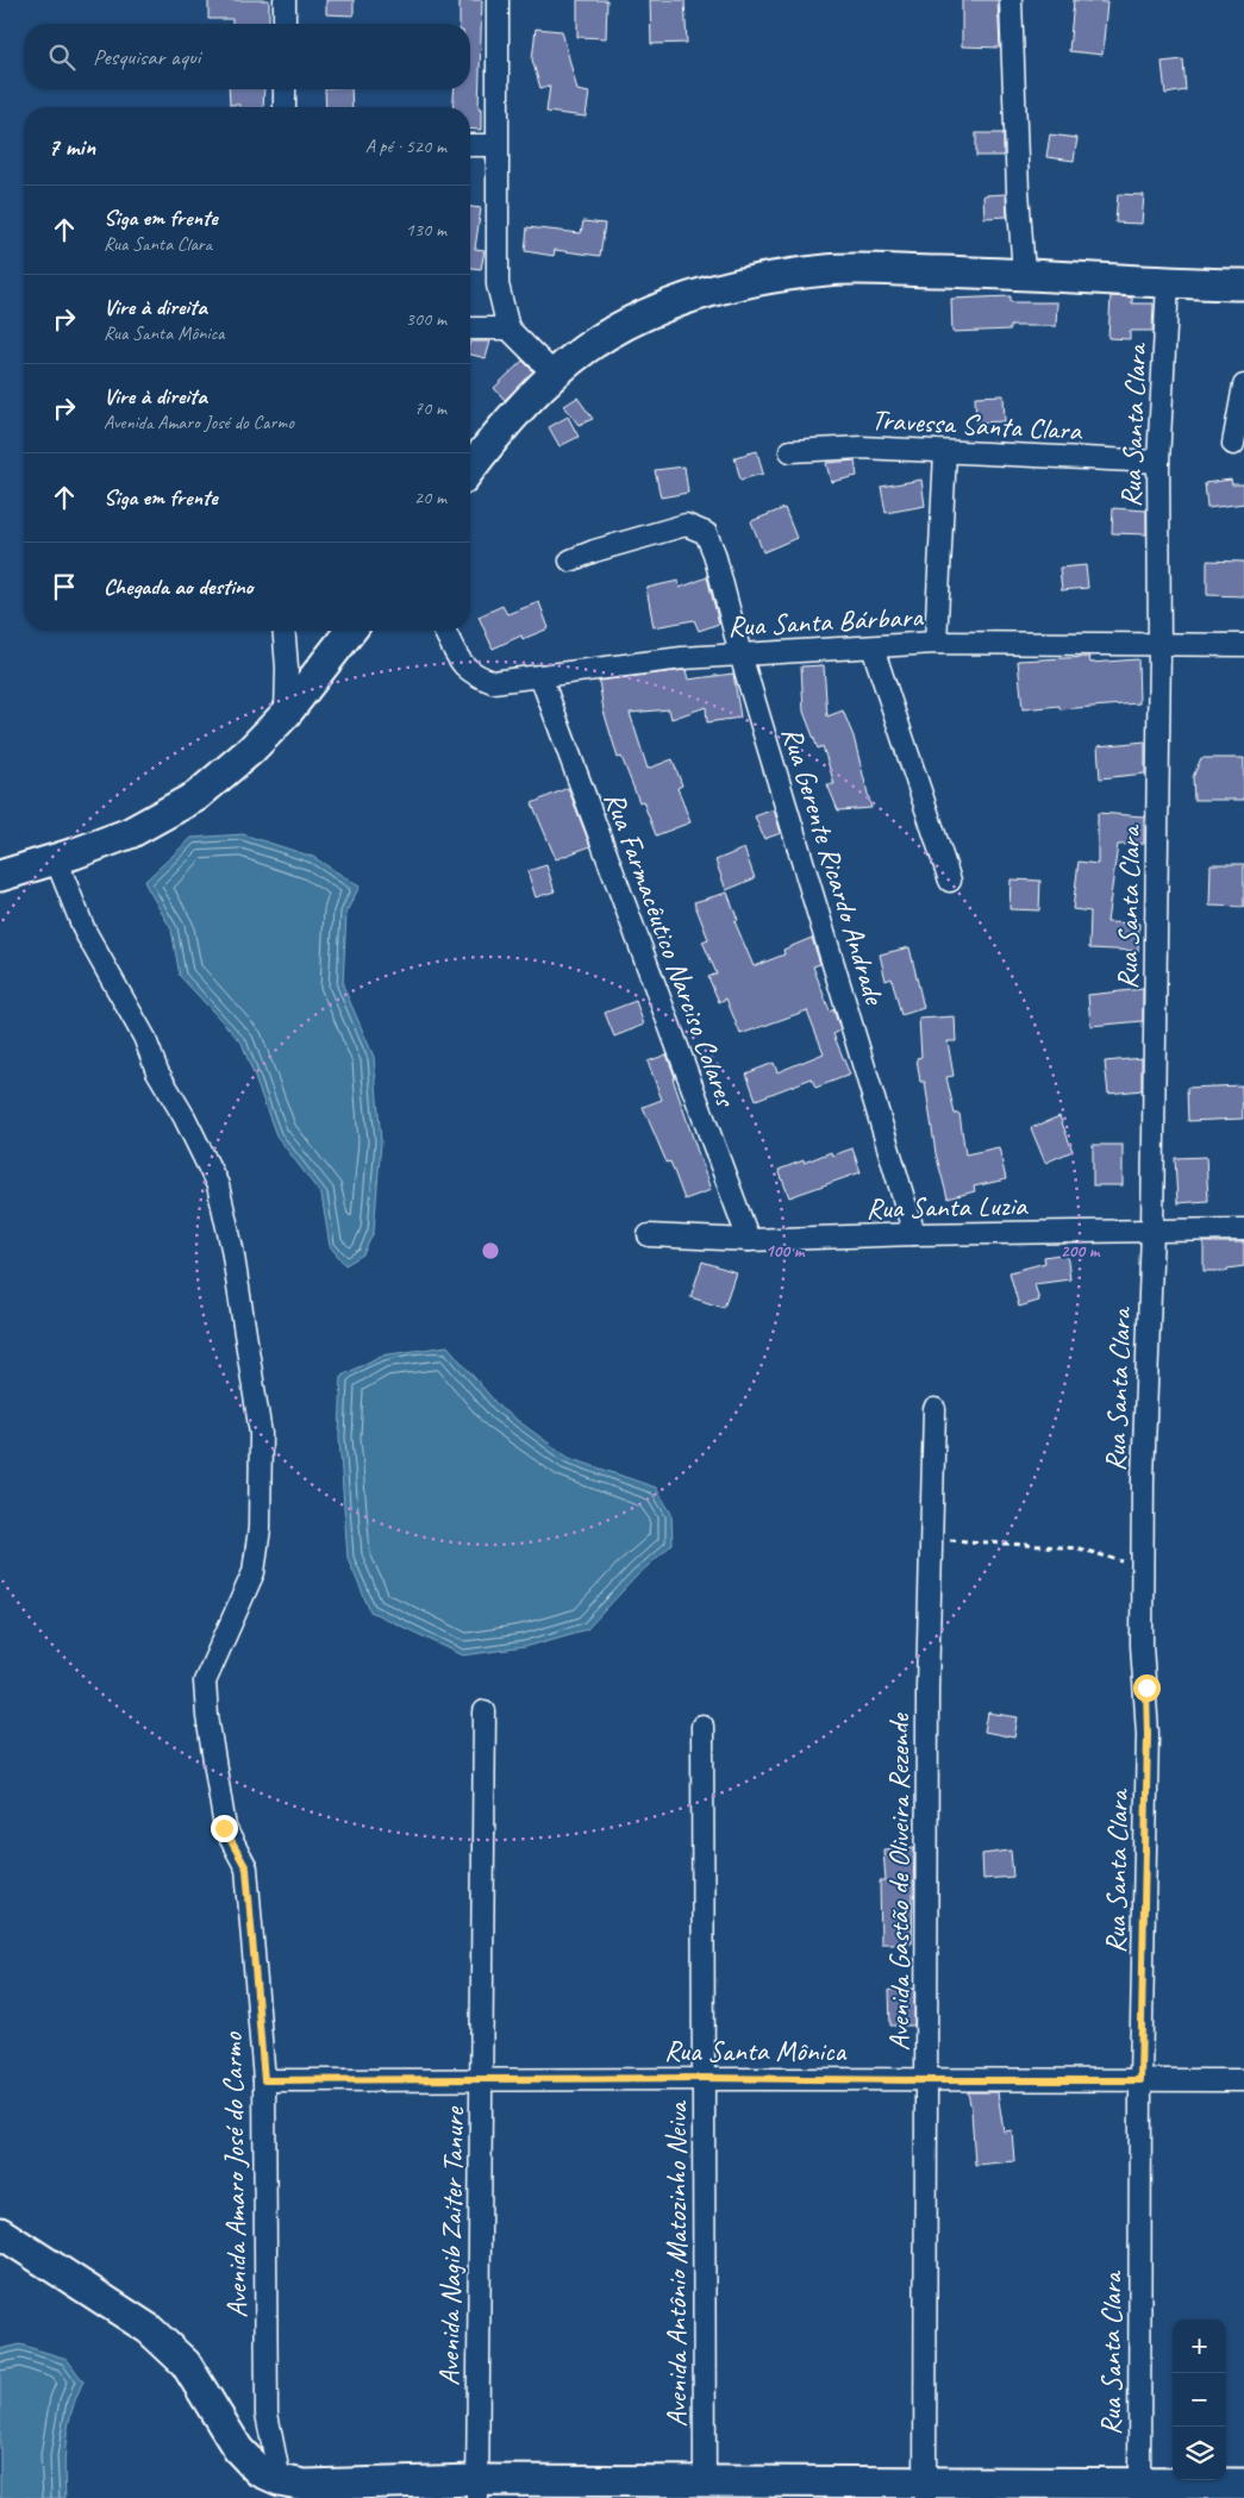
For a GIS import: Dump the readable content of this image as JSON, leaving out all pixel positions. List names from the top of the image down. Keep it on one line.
{"streets":{"street":["Travessa Santa Clara","Rua Santa Clara","Rua Santa Bárbara","Rua Gerente Ricardo Andrade","Rua Farmacêutico Narciso Colares","Rua Santa Luzia","Avenida Gastão de Oliveira Rezende","Rua Santa Mônica","Avenida Amaro José do Carmo","Avenida Nagib Zaiter Tanure","Avenida Antônio Matozinho Neiva"]},"crossings":[["Travessa Santa Clara","Rua Santa Clara"],["Rua Santa Clara","Rua Santa Bárbara"],["Rua Santa Clara","Rua Santa Luzia"],["Rua Santa Clara","Rua Santa Mônica"],["Rua Santa Bárbara","Rua Gerente Ricardo Andrade"],["Rua Santa Bárbara","Rua Farmacêutico Narciso Colares"],["Rua Gerente Ricardo Andrade","Rua Santa Luzia"],["Rua Farmacêutico Narciso Colares","Rua Santa Luzia"],["Avenida Gastão de Oliveira Rezende","Rua Santa Mônica"],["Rua Santa Mônica","Avenida Amaro José do Carmo"],["Rua Santa Mônica","Avenida Nagib Zaiter Tanure"],["Rua Santa Mônica","Avenida Antônio Matozinho Neiva"]],"page":{"search":"Pesquisar aqui","heading":["7 min","A pé · 520 m"],"list":[["Siga em frente","Rua Santa Clara","130 m"],["Vire à direita","Rua Santa Mônica","300 m"],["Vire à direita","Avenida Amaro José do Carmo","70 m"],["Siga em frente","20 m"],"Chegada ao destino"],"map_buttons":["+","−"]},"rings":["100 m","200 m"]}
